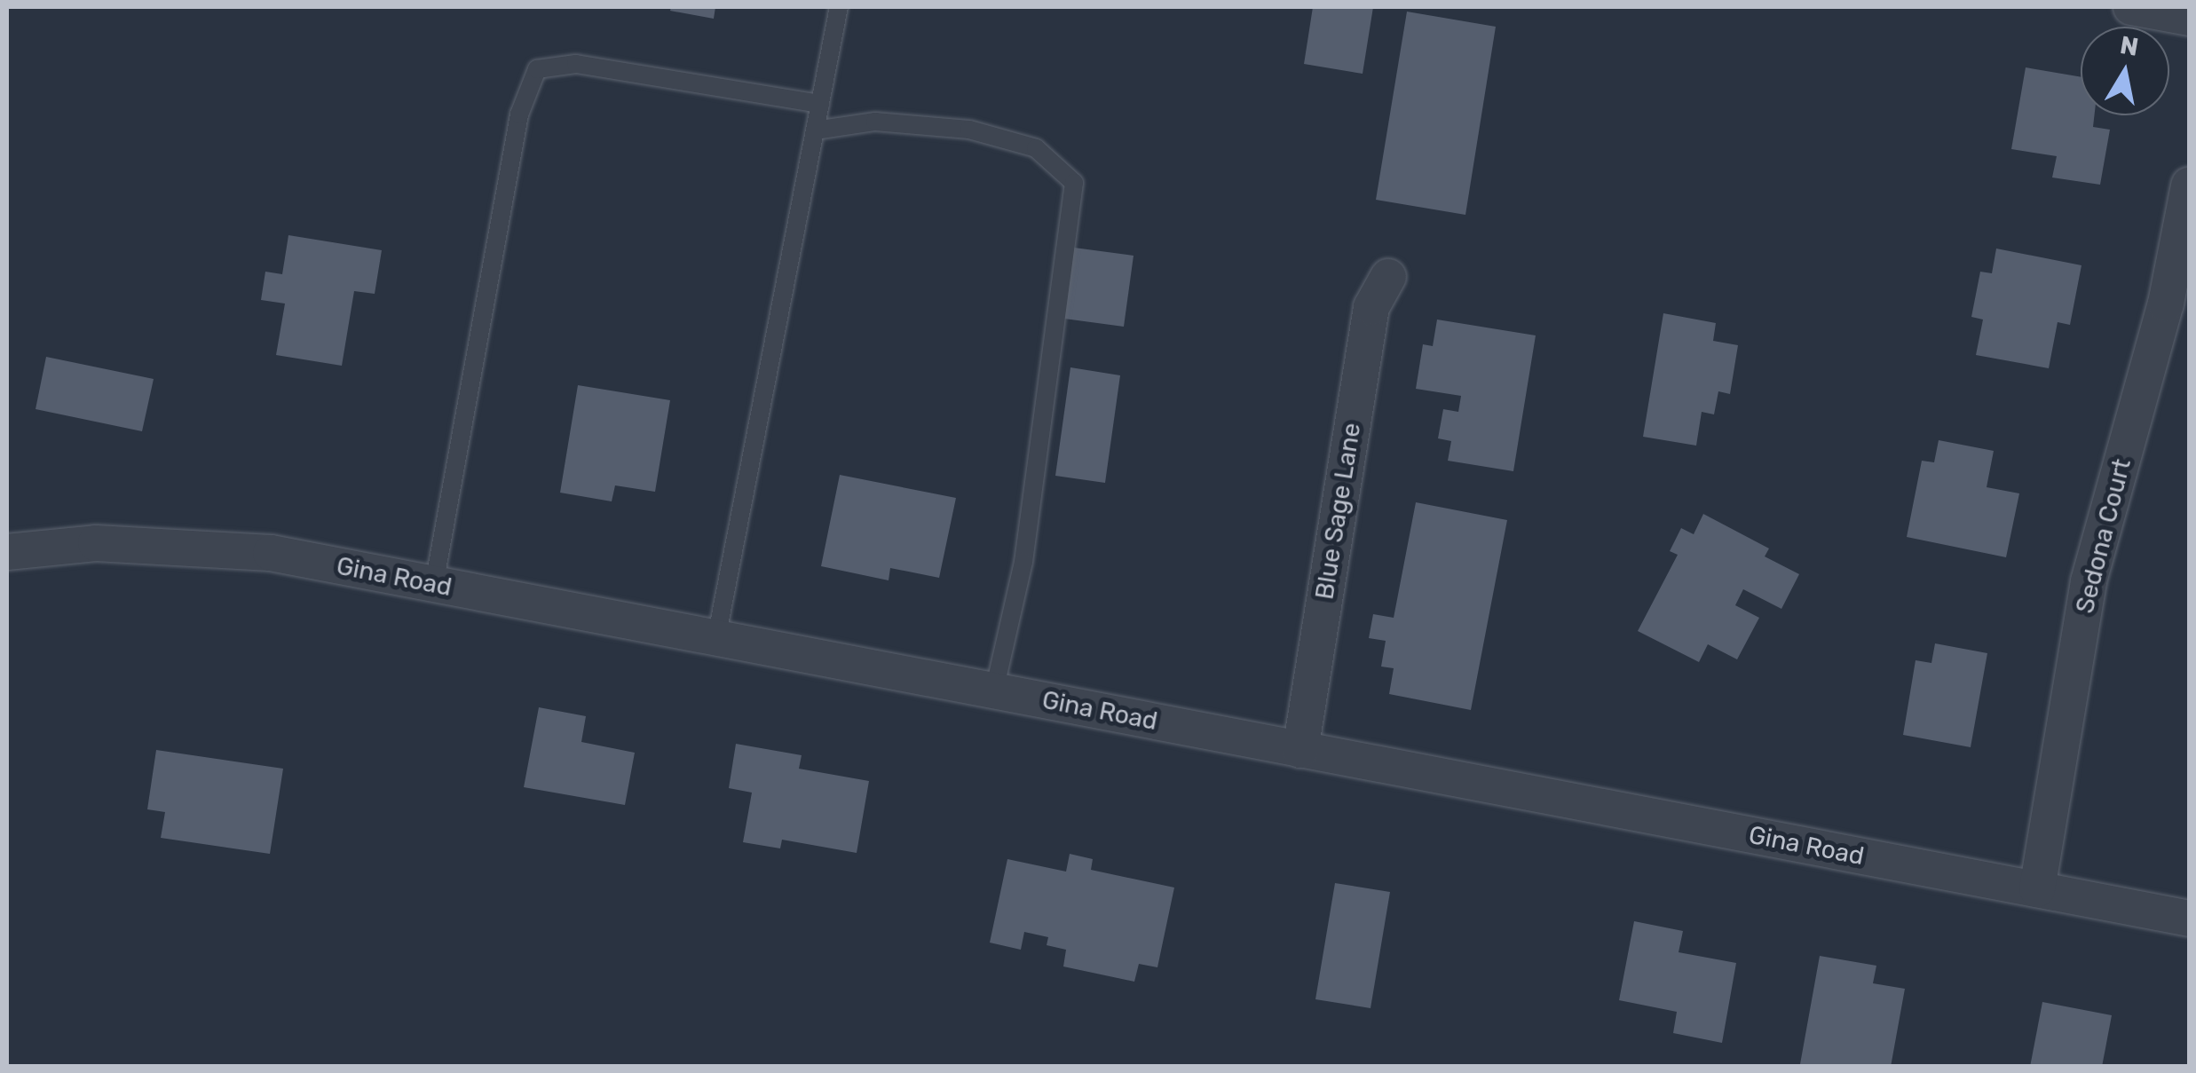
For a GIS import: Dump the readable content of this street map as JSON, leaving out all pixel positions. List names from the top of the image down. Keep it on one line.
{"streets":{"street":["Blue Sage Lane","Sedona Court","Gina Road"]},"crossings":[["Blue Sage Lane","Gina Road"],["Sedona Court","Gina Road"]],"north":"top"}
